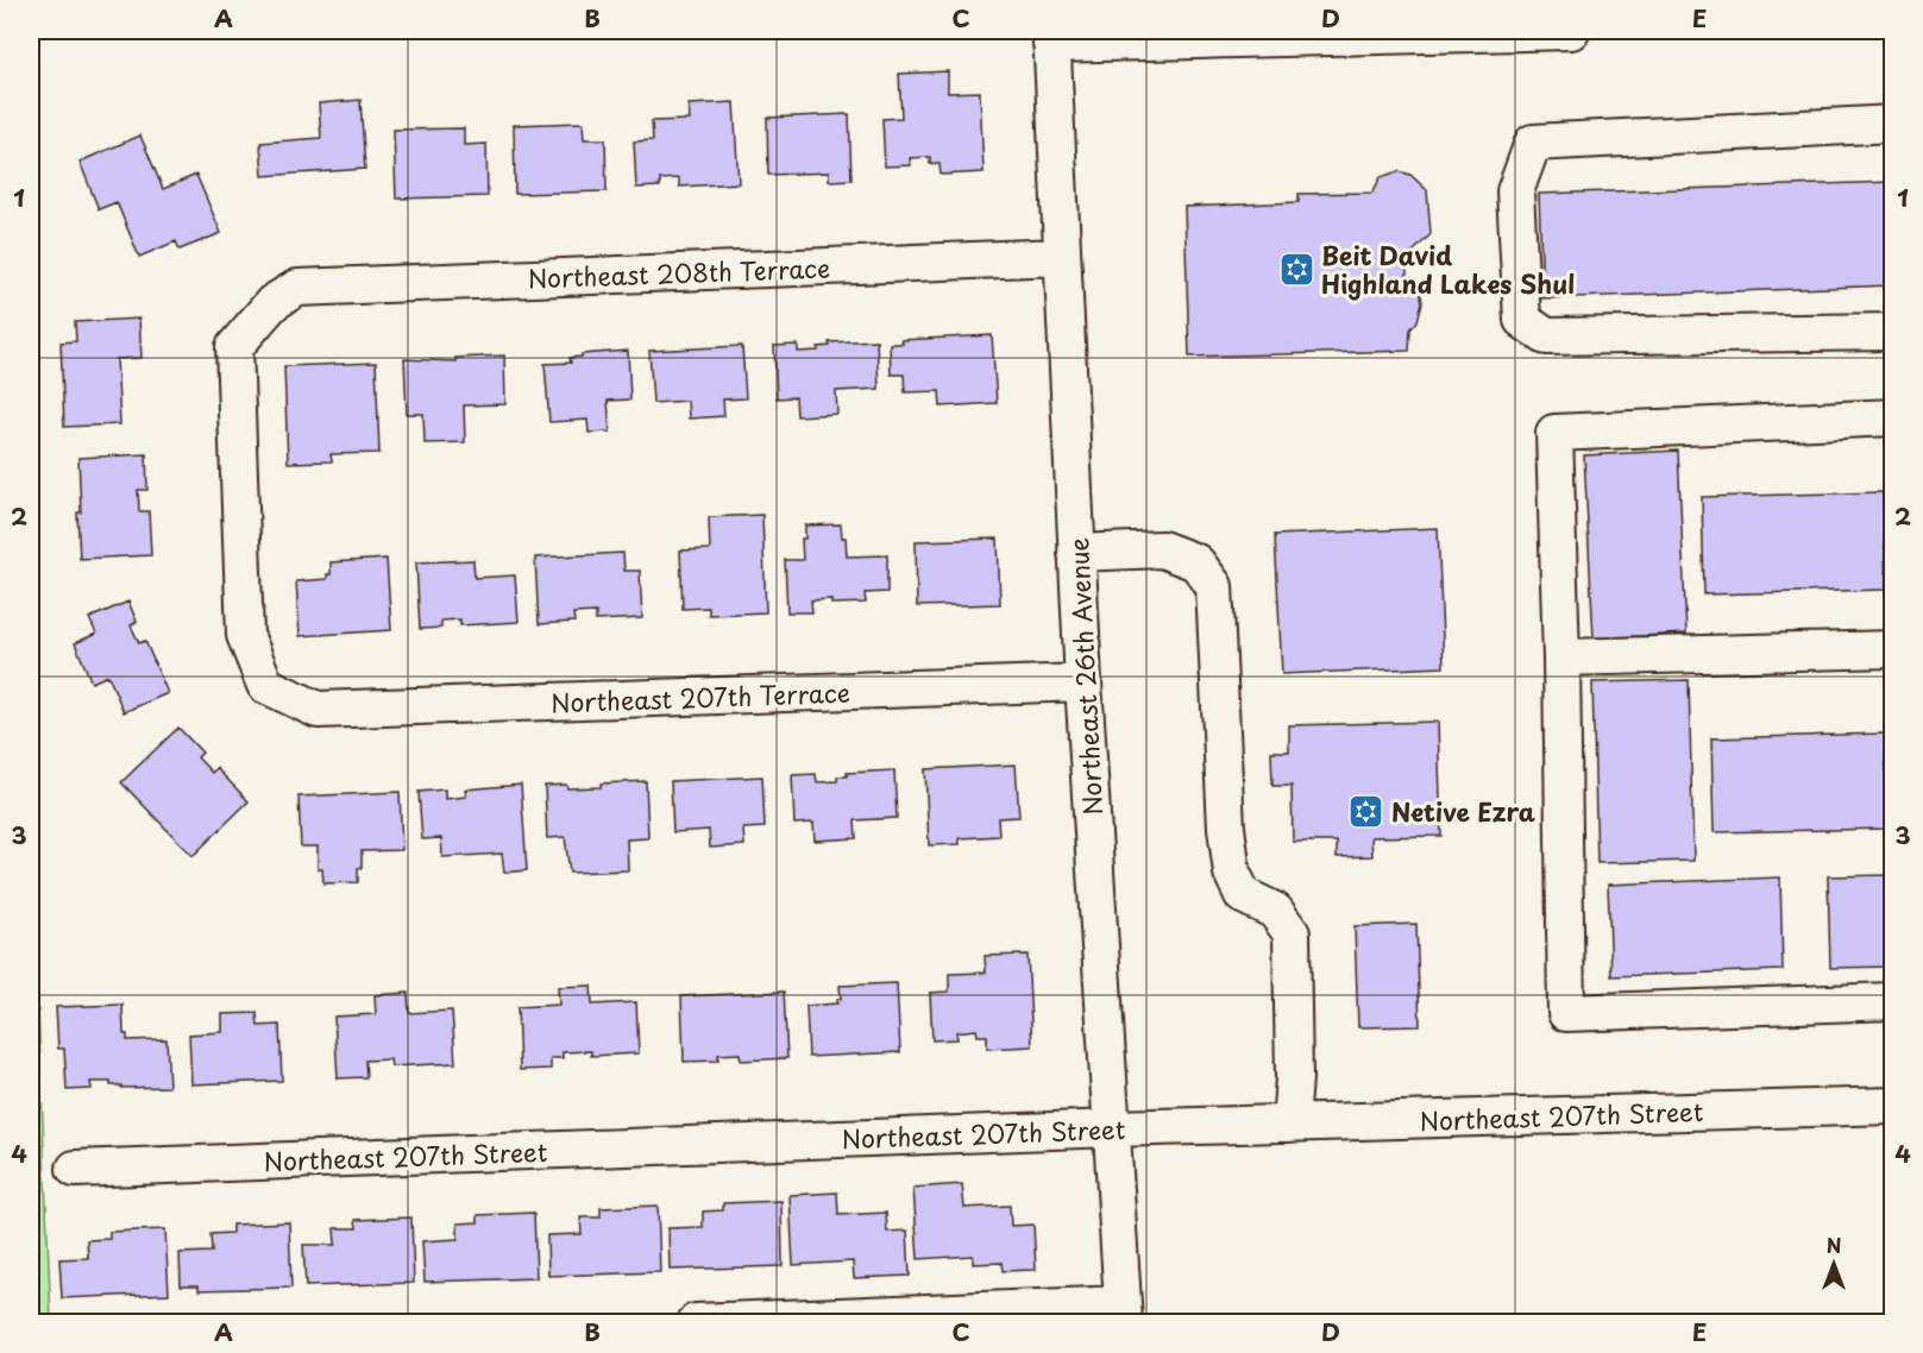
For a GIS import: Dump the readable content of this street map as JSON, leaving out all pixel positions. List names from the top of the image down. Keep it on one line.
{"streets":{"street":["Northeast 208th Terrace","Northeast 26th Avenue","Northeast 207th Terrace","Northeast 207th Street"]},"crossings":[["Northeast 208th Terrace","Northeast 26th Avenue"],["Northeast 208th Terrace","Northeast 207th Terrace"],["Northeast 26th Avenue","Northeast 207th Terrace"],["Northeast 26th Avenue","Northeast 207th Street"]],"places":{"synagogue":["Beit David Highland Lakes Shul","Netive Ezra"]},"north":"top","grid":{"columns":["A","B","C","D","E"],"rows":["1","2","3","4"]}}
